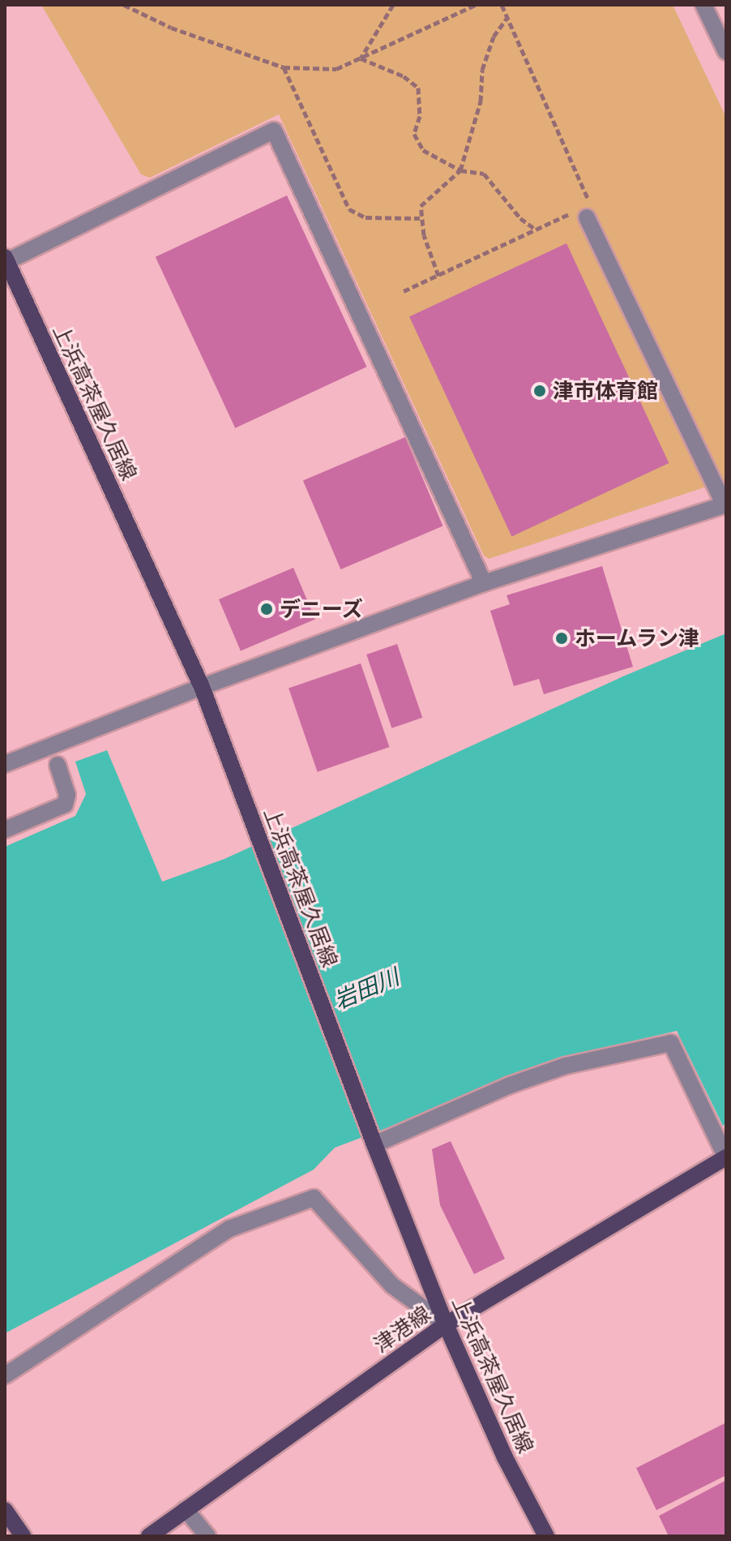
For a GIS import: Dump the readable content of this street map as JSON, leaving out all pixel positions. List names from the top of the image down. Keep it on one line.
{"streets":{"main road":["上浜高茶屋久居線","津港線"]},"crossings":[["上浜高茶屋久居線","津港線"]],"water":["岩田川"],"places":["津市体育館","デニーズ","ホームラン津"]}
